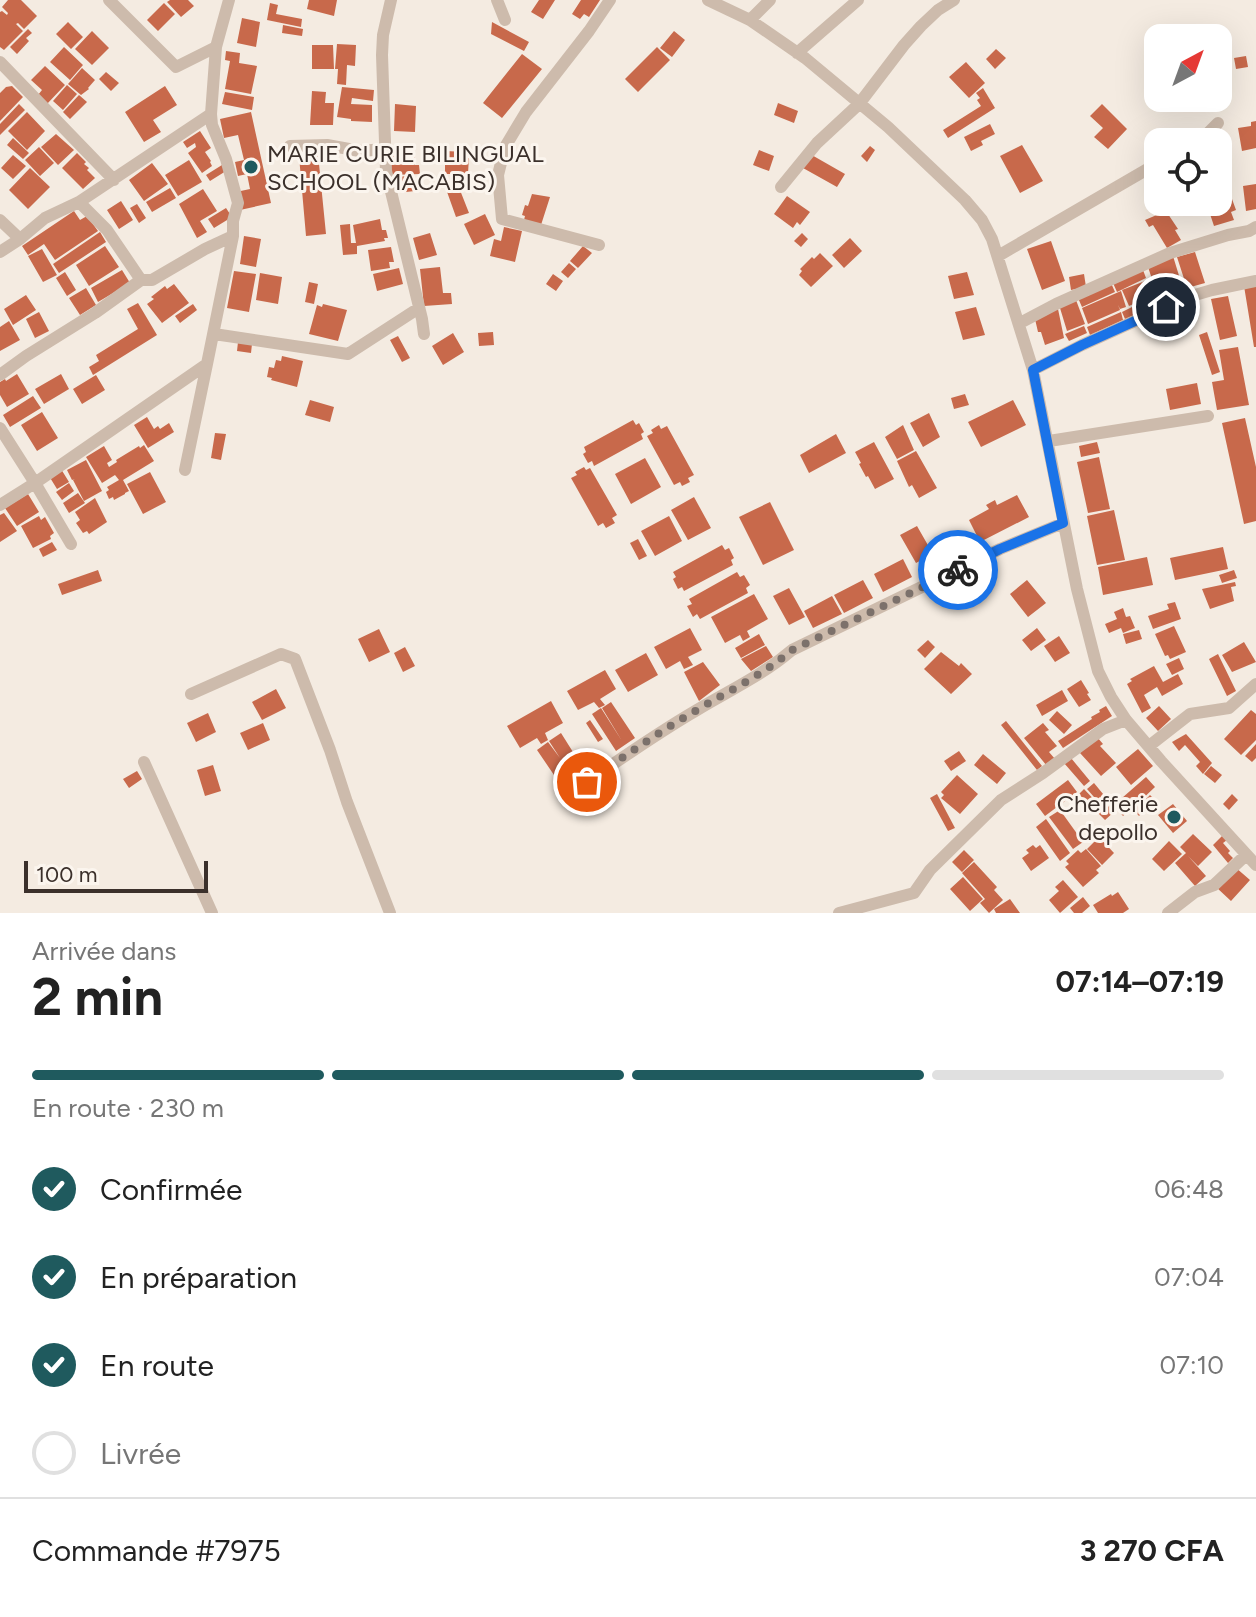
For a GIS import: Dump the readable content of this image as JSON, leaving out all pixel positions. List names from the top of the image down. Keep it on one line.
{"places":["MARIE CURIE BILINGUAL SCHOOL (MACABIS)","Chefferie depollo"],"scale_bar":"100 m","north":"top right","page":{"scale":"100 m","heading":["2 min","Arrivée dans","07:14–07:19"],"panel":["Commande #7975","3 270 CFA"],"bar":"En route · 230 m","list":[["Confirmée","06:48"],["En préparation","07:04"],["En route","07:10"],"Livrée"]}}
